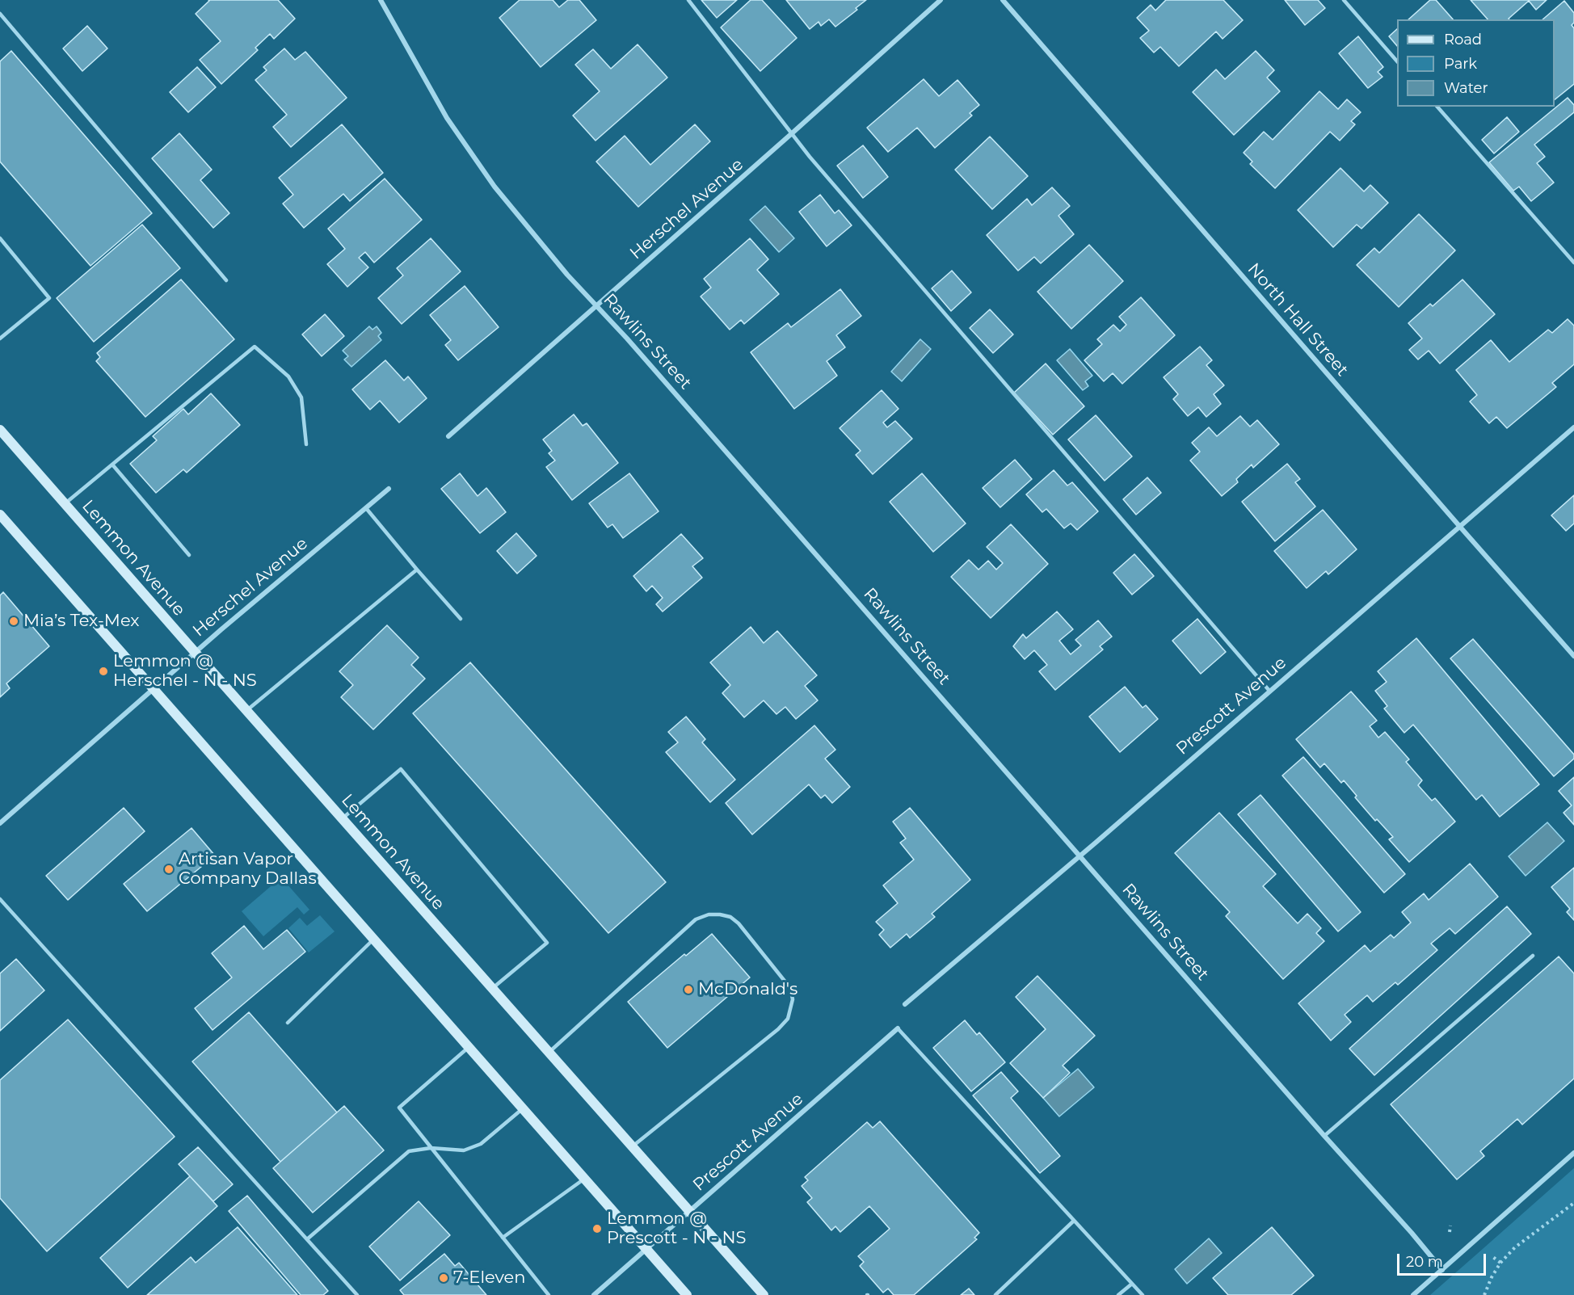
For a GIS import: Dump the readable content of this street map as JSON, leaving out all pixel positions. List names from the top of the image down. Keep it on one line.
{"streets":{"main road":["Lemmon Avenue"],"street":["Herschel Avenue","North Hall Street","Rawlins Street","Prescott Avenue"]},"crossings":[["Herschel Avenue","Rawlins Street"],["Herschel Avenue","Lemmon Avenue"],["North Hall Street","Prescott Avenue"],["Rawlins Street","Prescott Avenue"],["Lemmon Avenue","Prescott Avenue"]],"places":["Mia’s Tex-Mex","Lemmon @ Herschel - N - NS","Artisan Vapor Company Dallas","McDonald's","Lemmon @ Prescott - N - NS","7-Eleven"],"legend":["Road","Park","Water"],"scale_bar":"20 m"}
